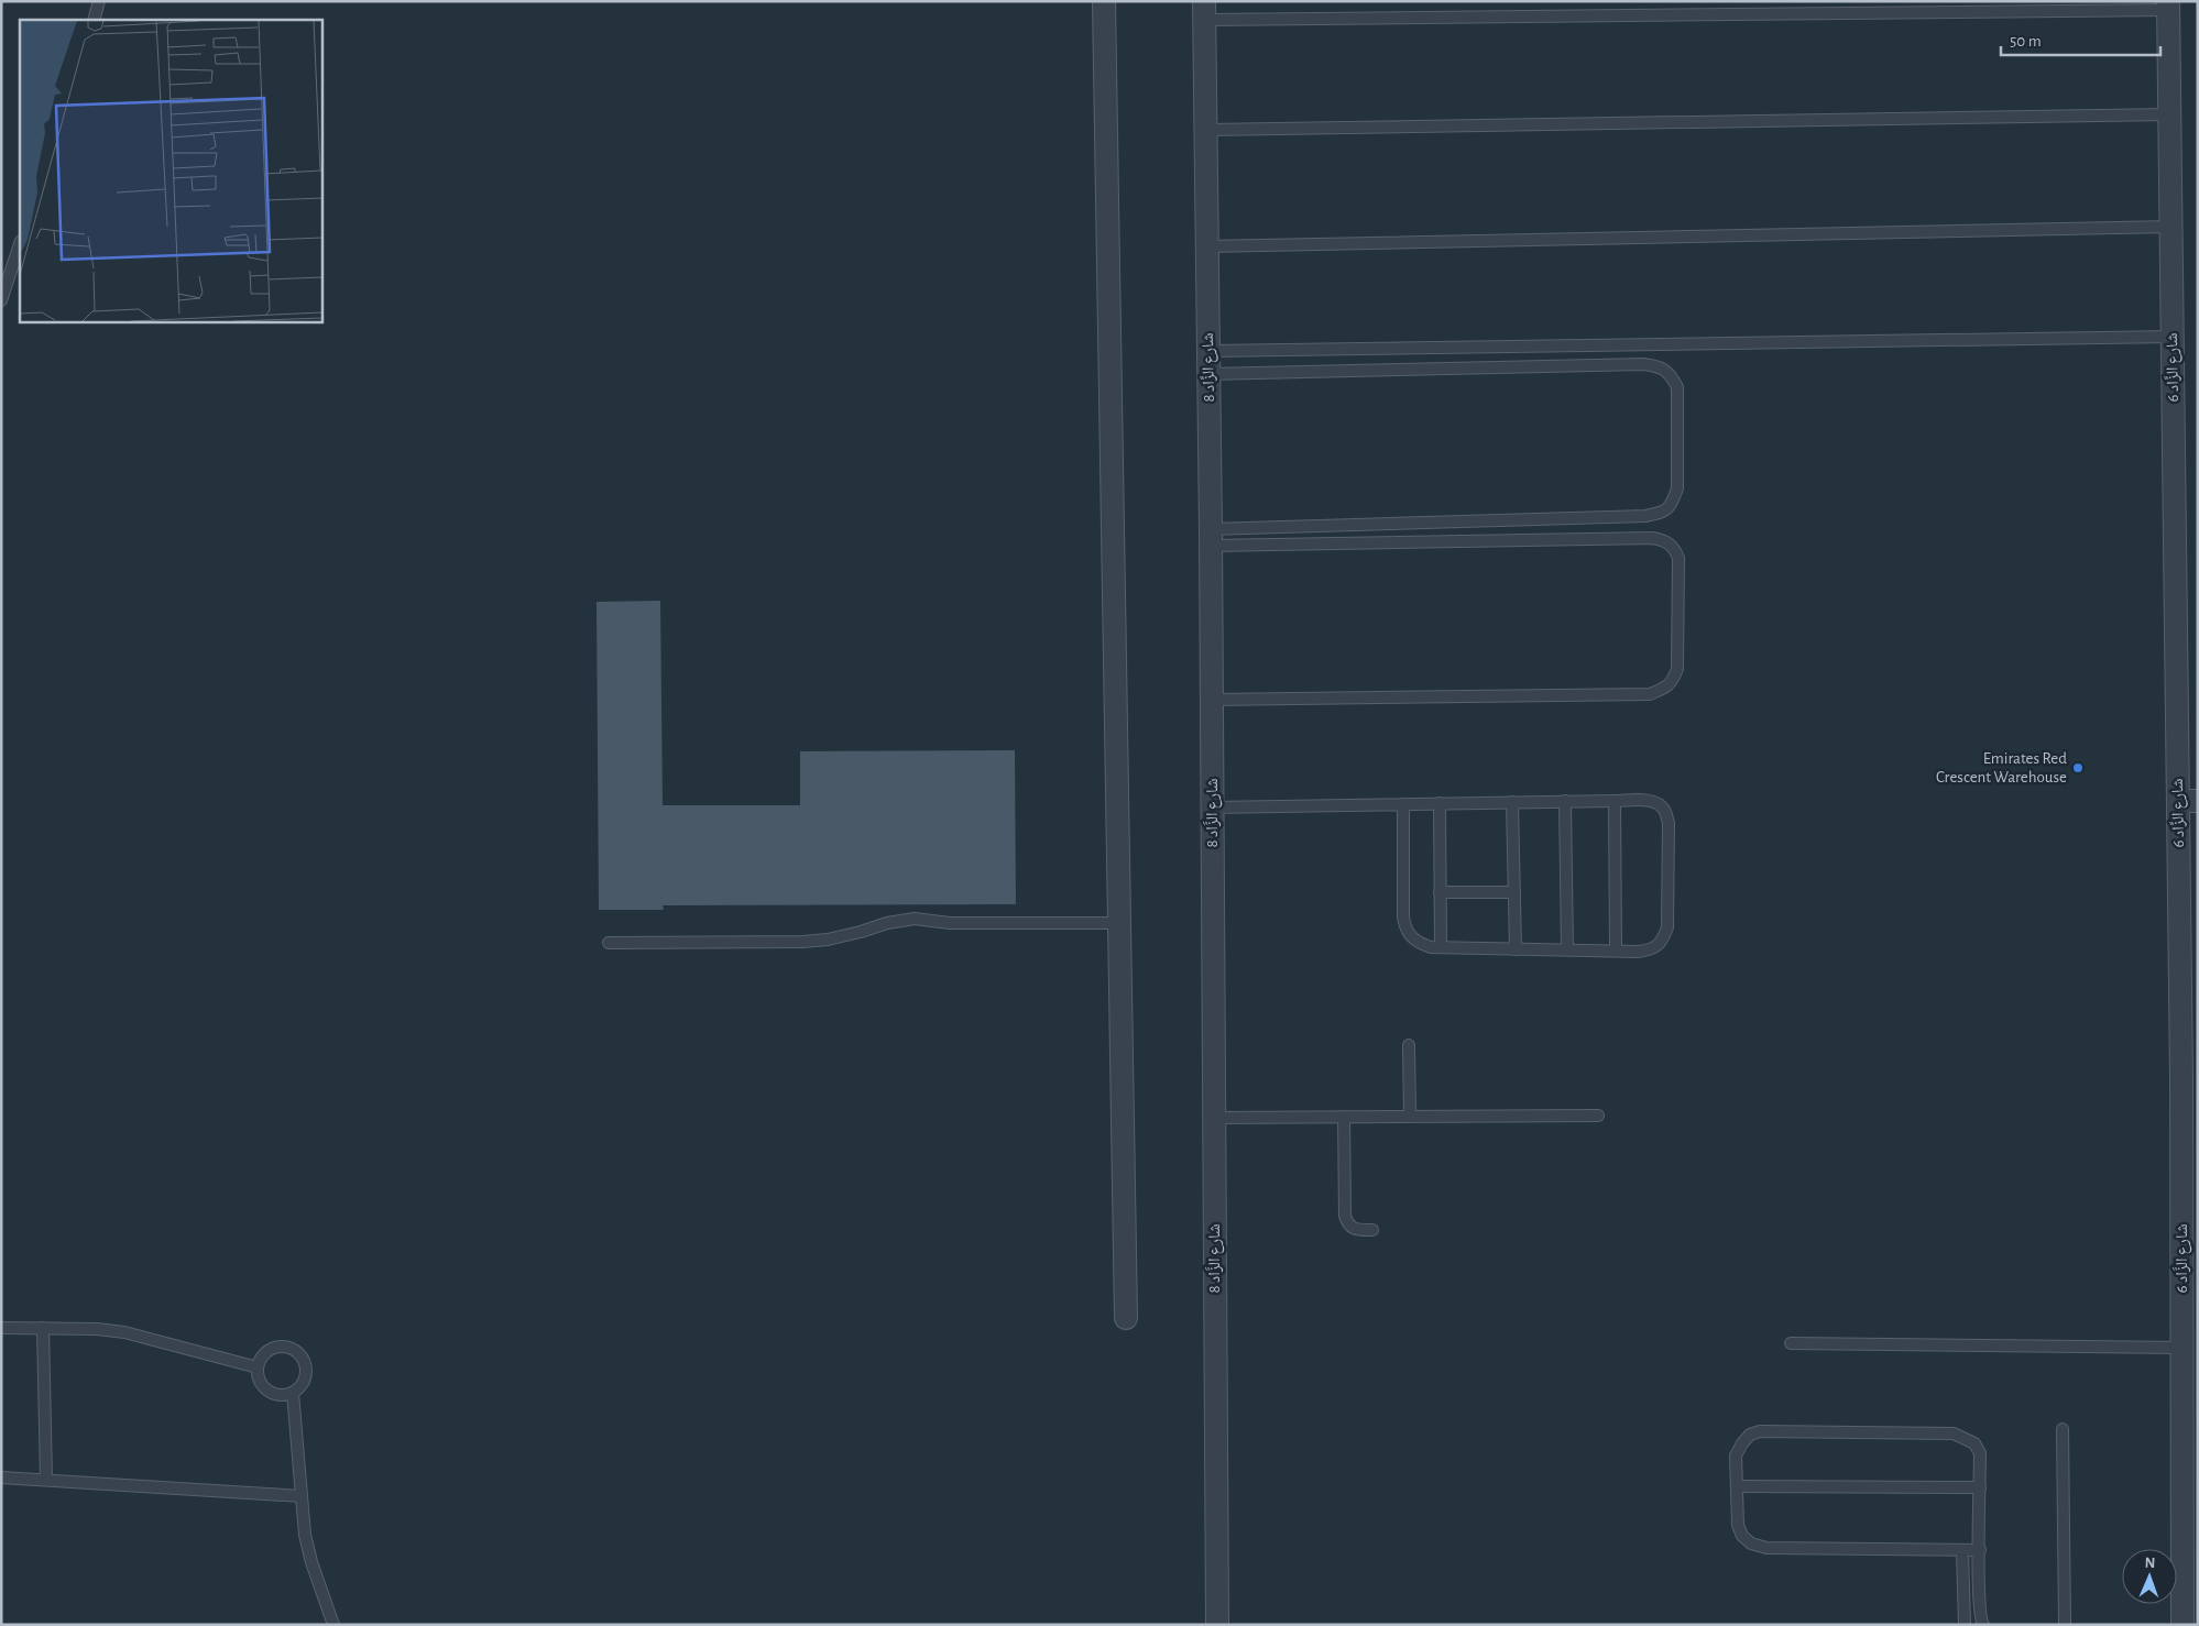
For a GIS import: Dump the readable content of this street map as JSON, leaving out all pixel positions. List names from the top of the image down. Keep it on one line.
{"streets":{"street":["شارع الزَّاد 8","شارع الزَّاد 6"]},"places":["Emirates Red Crescent Warehouse"],"scale_bar":"50 m","north":"top"}
